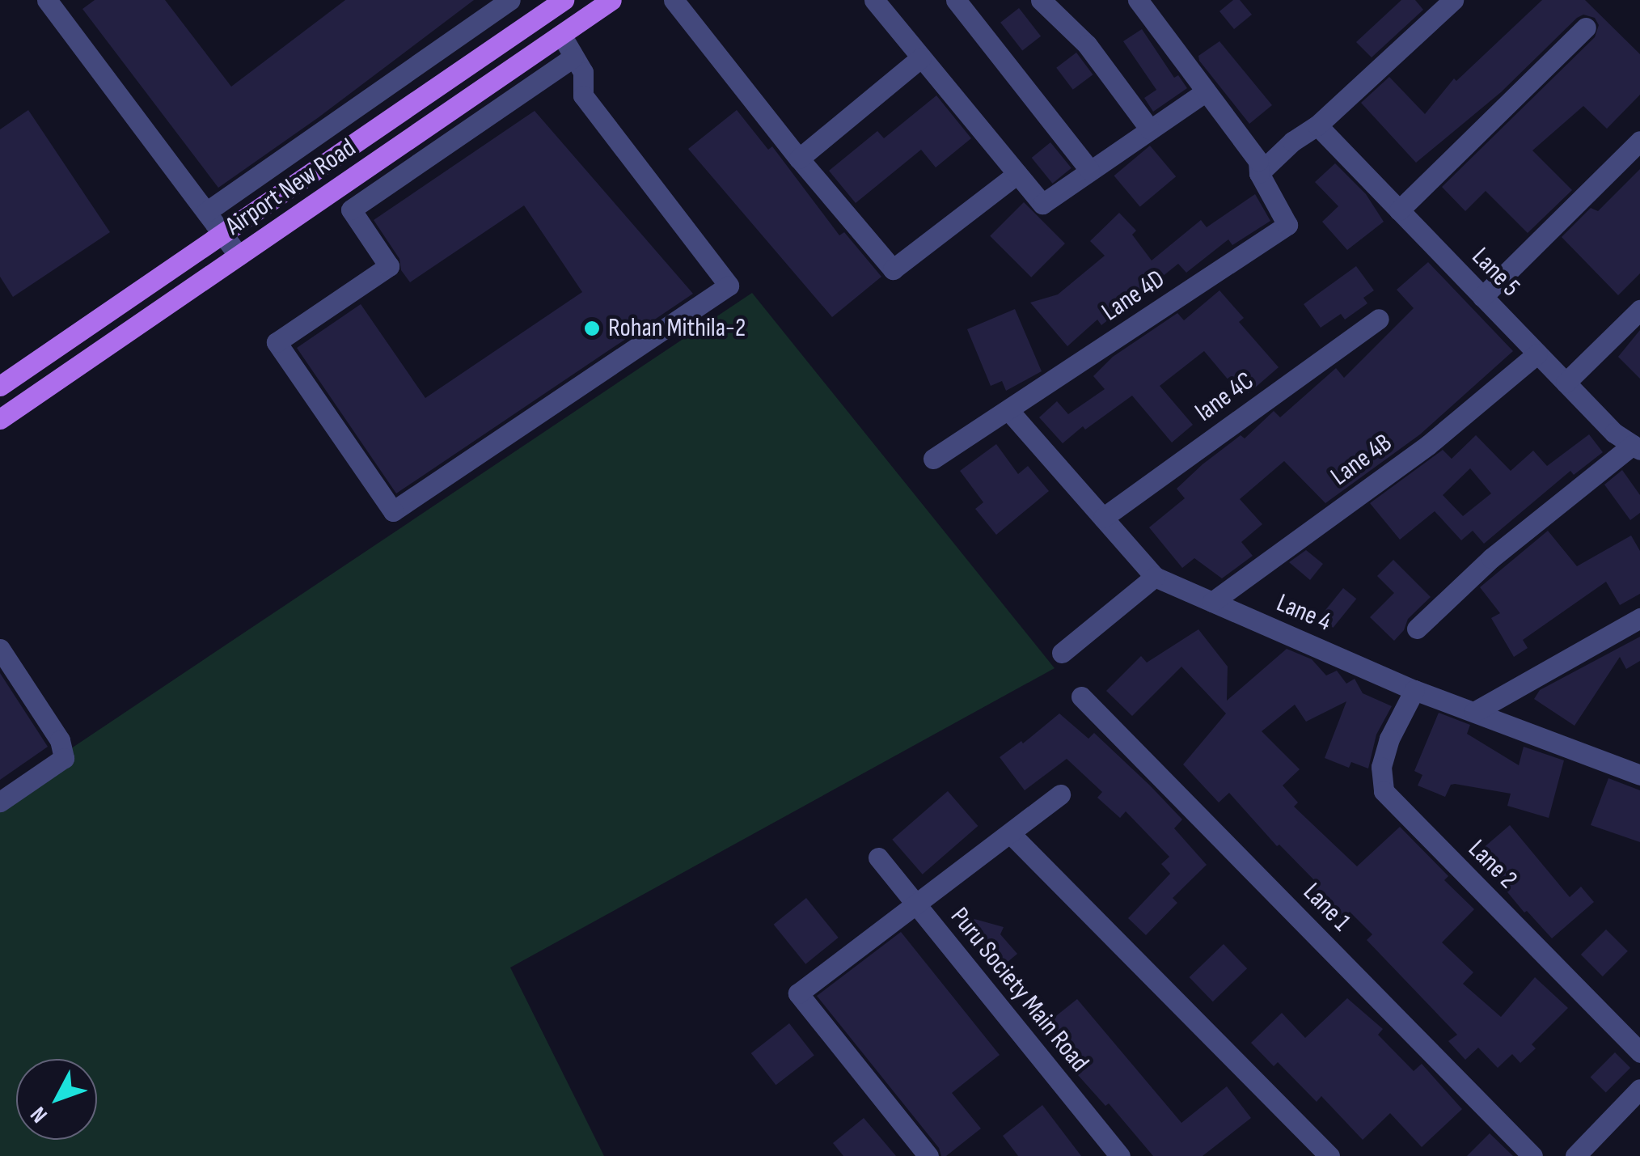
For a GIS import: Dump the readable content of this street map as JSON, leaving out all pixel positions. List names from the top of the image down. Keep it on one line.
{"streets":{"main road":["Airport New Road"],"street":["Lane 5","Lane 4D","lane 4C","Lane 4B","Lane 4","Lane 2","Lane 1","Puru Society Main Road"]},"crossings":[["Lane 5","Lane 4B"],["Lane 4D","Lane 4"],["lane 4C","Lane 4"],["Lane 4B","Lane 4"],["Lane 4","Lane 2"]],"places":["Rohan Mithila-2"],"north":"bottom left"}
